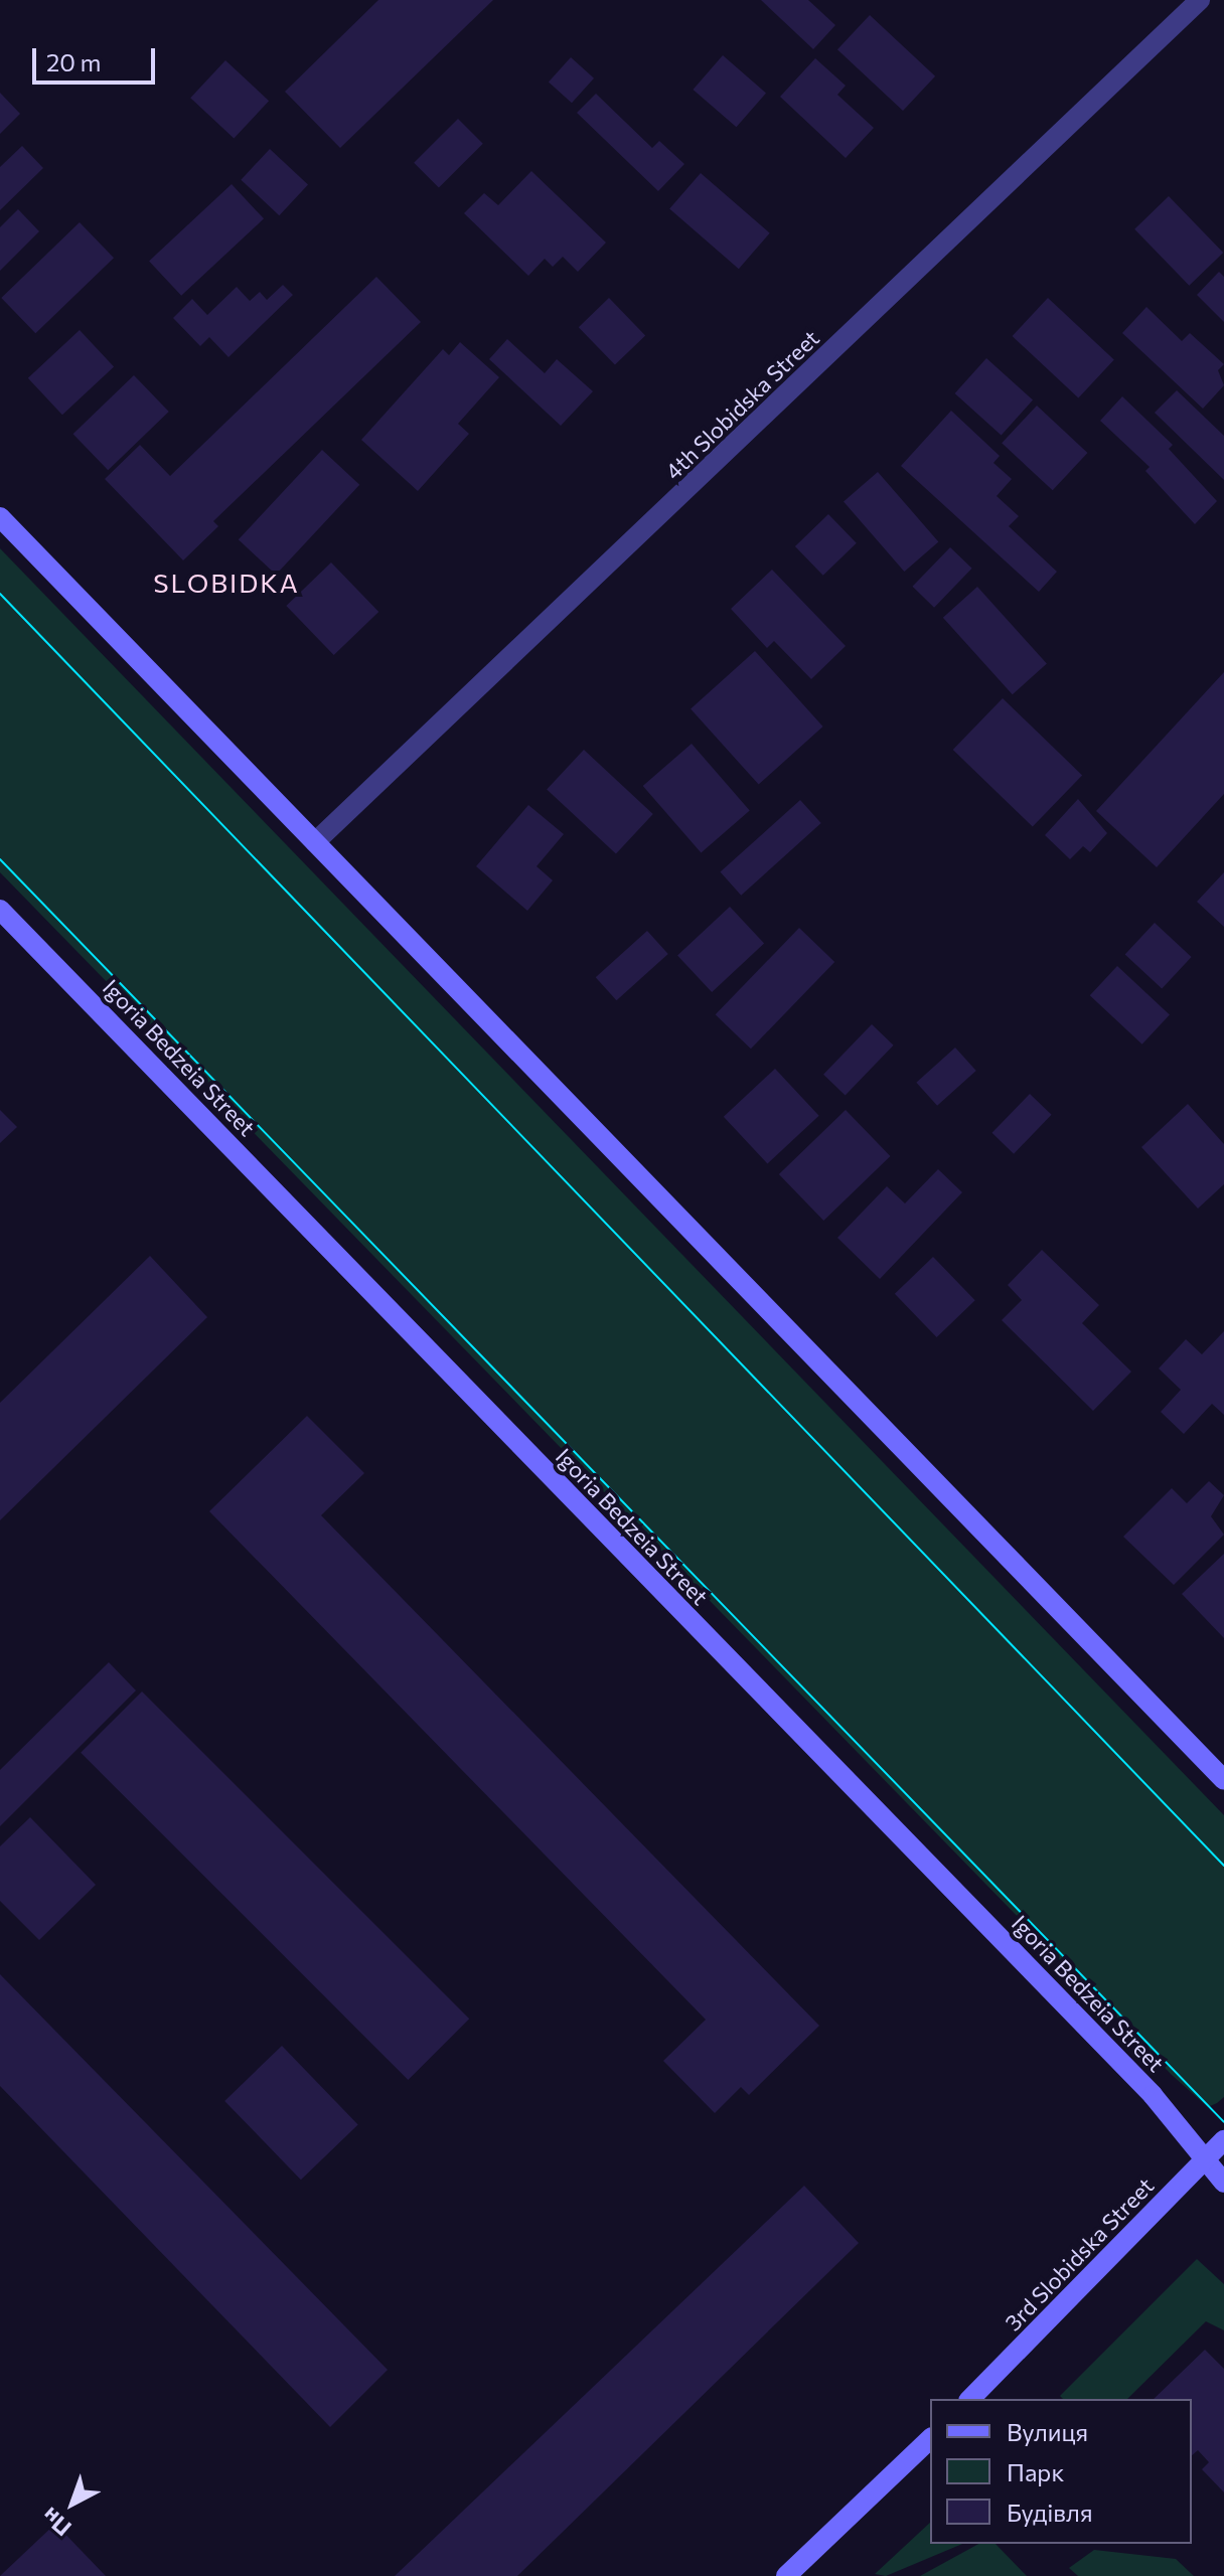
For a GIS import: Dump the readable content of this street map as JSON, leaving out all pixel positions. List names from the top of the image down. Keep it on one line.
{"streets":{"street":["4th Slobidska Street","Igoria Bedzeia Street","3rd Slobidska Street"]},"crossings":[["Igoria Bedzeia Street","3rd Slobidska Street"]],"districts":["SLOBIDKA"],"legend":["Вулиця","Парк","Будівля"],"scale_bar":"20 m","north":"bottom left"}
